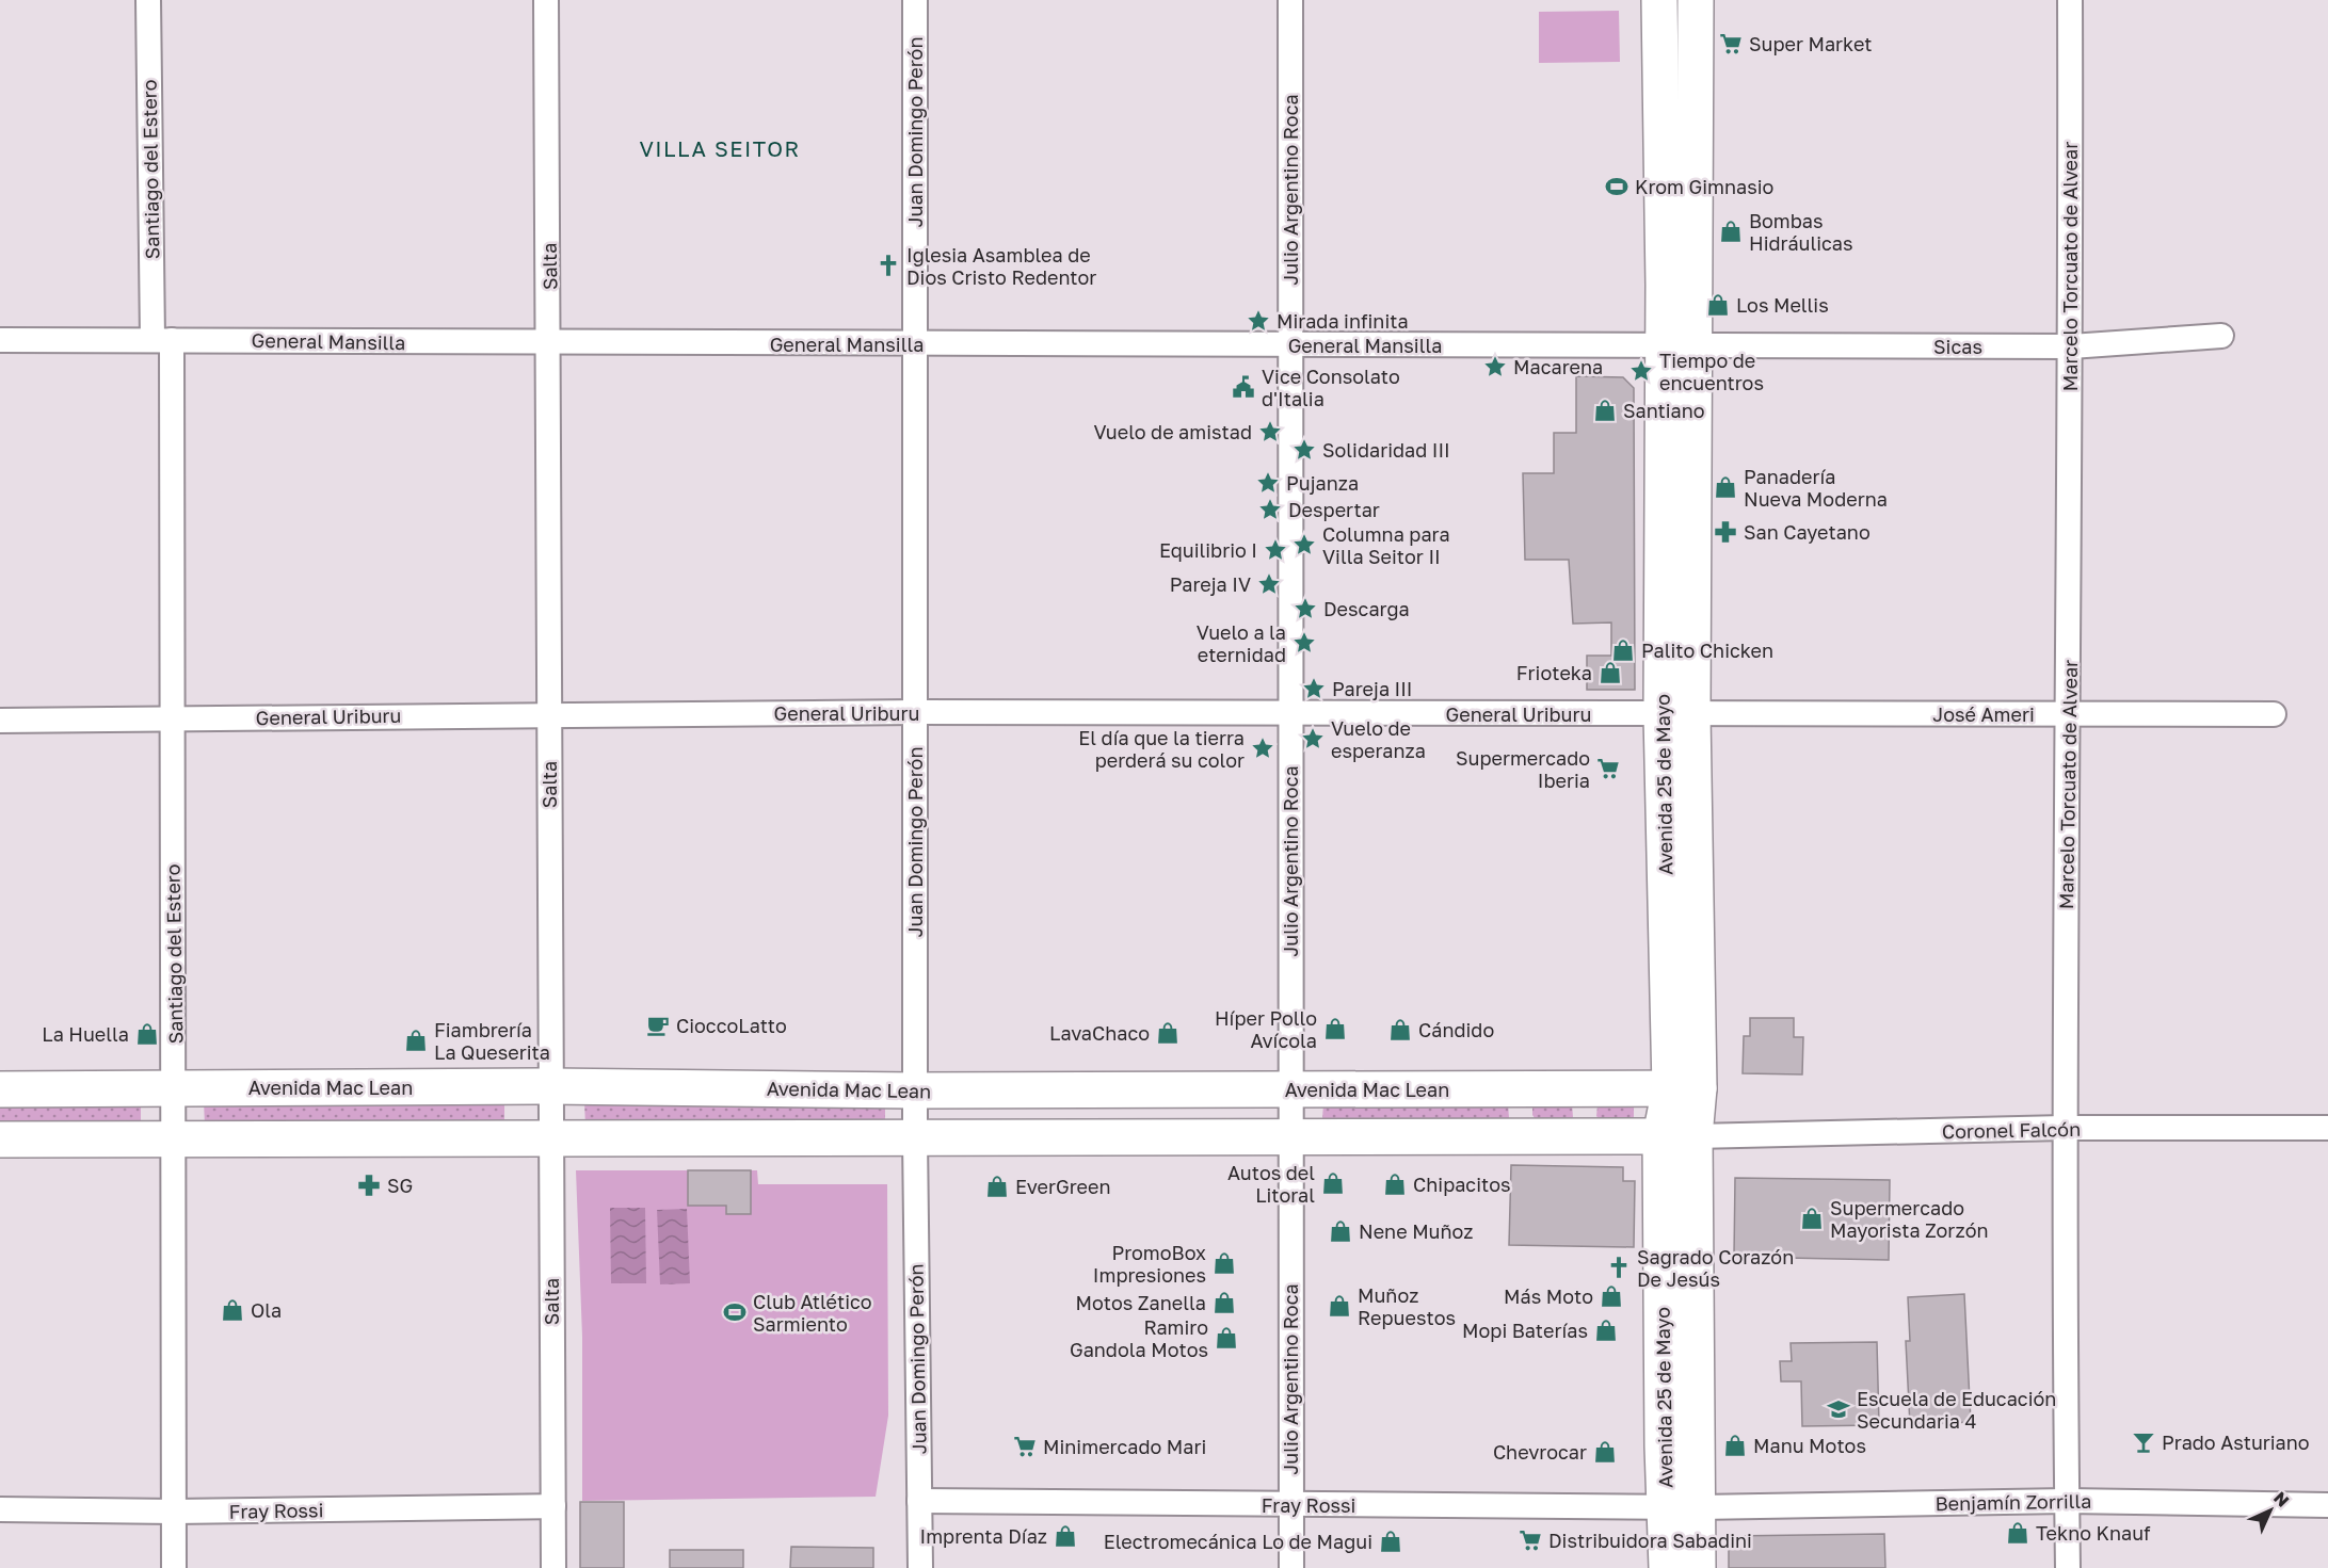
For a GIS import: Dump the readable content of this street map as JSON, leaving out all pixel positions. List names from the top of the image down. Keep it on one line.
{"streets":{"main road":["Avenida 25 de Mayo","Avenida Mac Lean"],"street":["Juan Domingo Perón","Santiago del Estero","Julio Argentino Roca","Salta","Marcelo Torcuato de Alvear","General Mansilla","Sicas","General Uriburu","José Ameri","Coronel Falcón","Benjamín Zorrilla","Fray Rossi"]},"crossings":[["Juan Domingo Perón","General Mansilla"],["Juan Domingo Perón","General Uriburu"],["Juan Domingo Perón","Avenida Mac Lean"],["Juan Domingo Perón","Fray Rossi"],["Santiago del Estero","General Mansilla"],["Santiago del Estero","General Uriburu"],["Santiago del Estero","Avenida Mac Lean"],["Santiago del Estero","Fray Rossi"],["Julio Argentino Roca","General Mansilla"],["Julio Argentino Roca","General Uriburu"],["Julio Argentino Roca","Avenida Mac Lean"],["Julio Argentino Roca","Fray Rossi"],["Salta","General Mansilla"],["Salta","General Uriburu"],["Salta","Avenida Mac Lean"],["Salta","Fray Rossi"],["Marcelo Torcuato de Alvear","Sicas"],["Marcelo Torcuato de Alvear","José Ameri"],["Marcelo Torcuato de Alvear","Coronel Falcón"],["Marcelo Torcuato de Alvear","Benjamín Zorrilla"],["General Mansilla","Sicas"],["General Mansilla","Avenida 25 de Mayo"],["Sicas","Avenida 25 de Mayo"],["General Uriburu","José Ameri"],["General Uriburu","Avenida 25 de Mayo"],["José Ameri","Avenida 25 de Mayo"],["Avenida 25 de Mayo","Avenida Mac Lean"],["Avenida 25 de Mayo","Coronel Falcón"],["Avenida 25 de Mayo","Benjamín Zorrilla"],["Avenida 25 de Mayo","Fray Rossi"],["Benjamín Zorrilla","Fray Rossi"]],"districts":["VILLA SEITOR"],"places":{"supermarket":["Super Market","Supermercado Iberia","Minimercado Mari","Distribuidora Sabadini"],"sports":["Krom Gimnasio","Club Atlético Sarmiento"],"shop":["Bombas Hidráulicas","Los Mellis","Santiano","Panadería Nueva Moderna","Palito Chicken","Frioteka","Híper Pollo Avícola","Cándido","LavaChaco","La Huella","Fiambrería La Queserita","Autos del Litoral","Chipacitos","EverGreen","Supermercado Mayorista Zorzón","Nene Muñoz","PromoBox Impresiones","Más Moto","Motos Zanella","Muñoz Repuestos","Ola","Mopi Baterías","Ramiro Gandola Motos","Manu Motos","Chevrocar","Tekno Knauf","Imprenta Díaz","Electromecánica Lo de Magui"],"church":["Iglesia Asamblea de Dios Cristo Redentor","Sagrado Corazón De Jesús"],"place":["Mirada infinita","Macarena","Tiempo de encuentros","Vuelo de amistad","Solidaridad III","Pujanza","Despertar","Columna para Villa Seitor II","Equilibrio I","Pareja IV","Descarga","Vuelo a la eternidad","Pareja III","Vuelo de esperanza","El día que la tierra perderá su color"],"public building":["Vice Consolato d'Italia"],"pharmacy":["San Cayetano","SG"],"cafe":["CioccoLatto"],"school or university":["Escuela de Educación Secundaria 4"],"bar":["Prado Asturiano"]},"north":"top right"}
